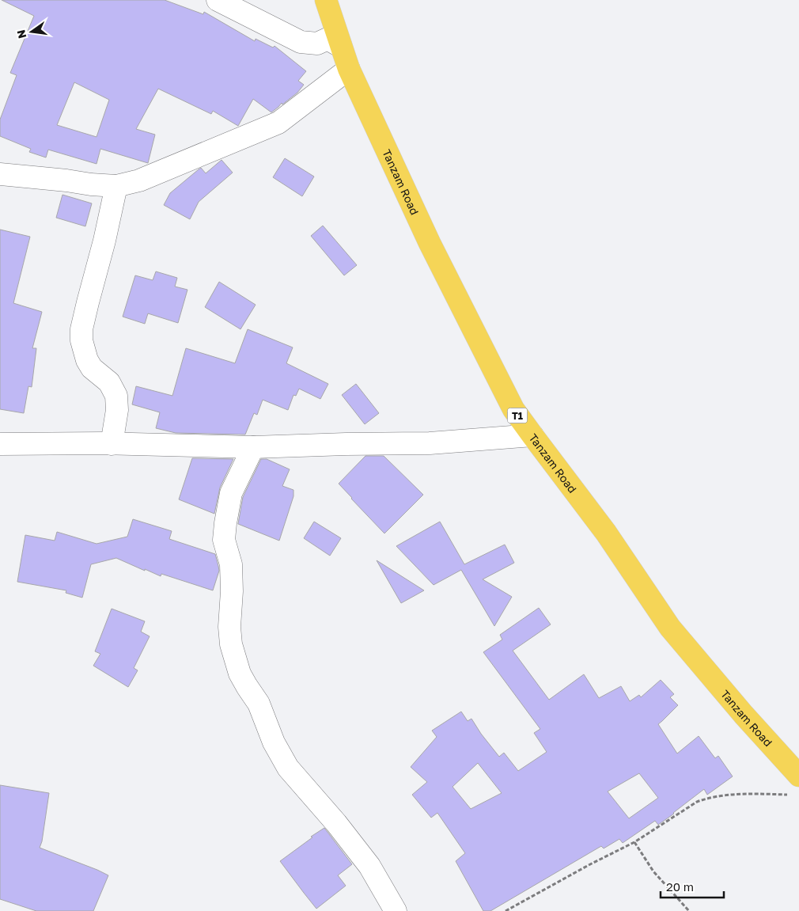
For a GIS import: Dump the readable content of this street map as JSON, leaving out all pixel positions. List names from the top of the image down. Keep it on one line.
{"streets":{"highway":["Tanzam Road","T1"]},"scale_bar":"20 m","north":"left"}
